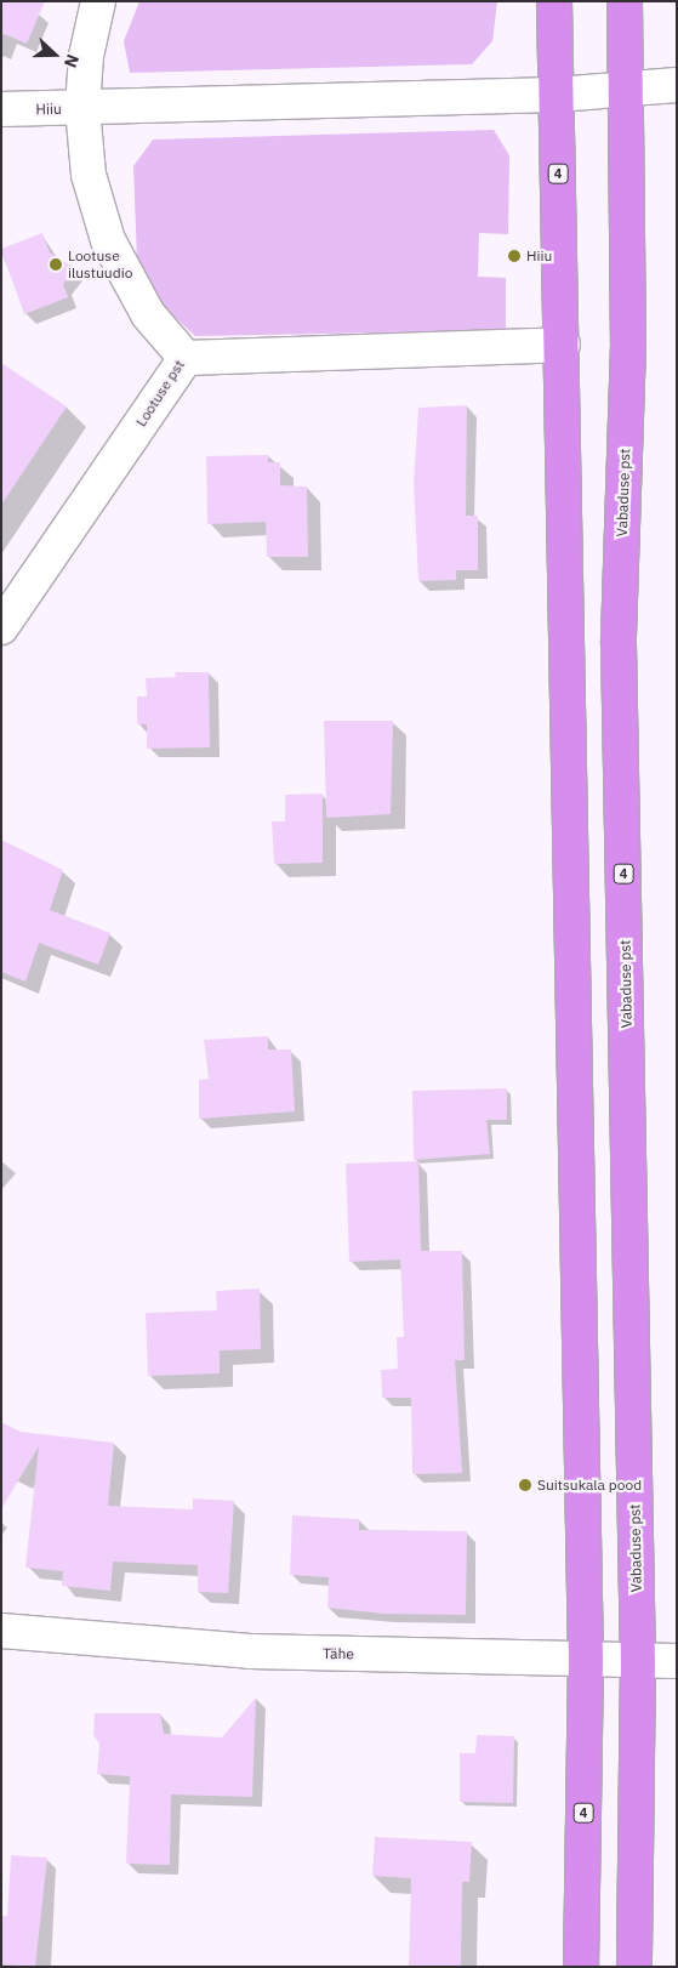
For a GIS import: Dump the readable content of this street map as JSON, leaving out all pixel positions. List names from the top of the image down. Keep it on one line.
{"streets":{"highway":["4","Vabaduse pst"],"street":["Hiiu","Lootuse pst","Tähe"]},"crossings":[["Hiiu","4"],["Hiiu","Lootuse pst"],["Hiiu","Vabaduse pst"],["4","Tähe"],["Vabaduse pst","Tähe"]],"places":["Hiiu","Lootuse ilustuudio","Suitsukala pood"],"north":"right"}
